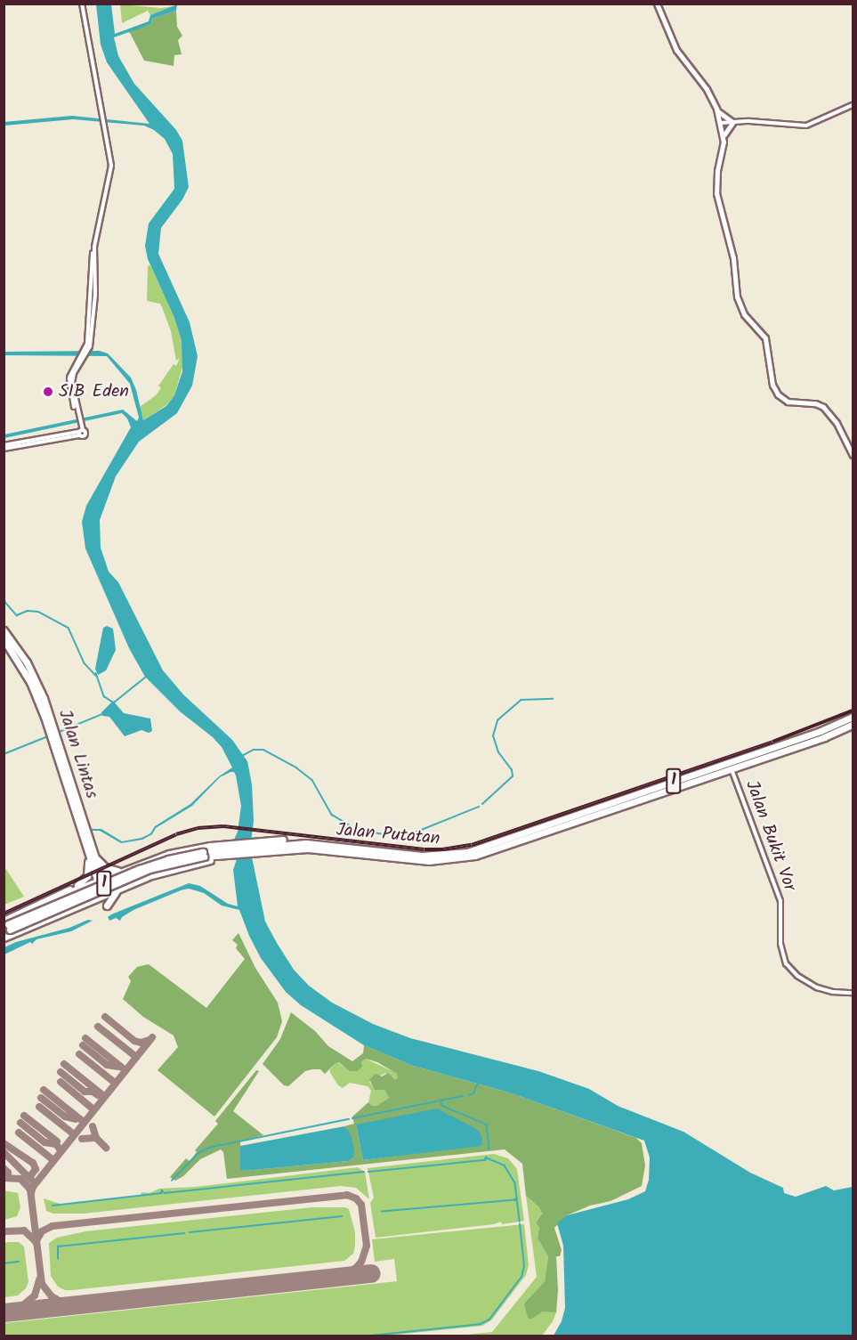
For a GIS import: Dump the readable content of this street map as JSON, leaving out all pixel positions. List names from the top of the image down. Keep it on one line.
{"streets":{"highway":["Jalan Lintas","1","Jalan Putatan"],"street":["Jalan Bukit Vor"]},"crossings":[["Jalan Putatan","Jalan Bukit Vor"]],"places":["SIB Eden"]}
